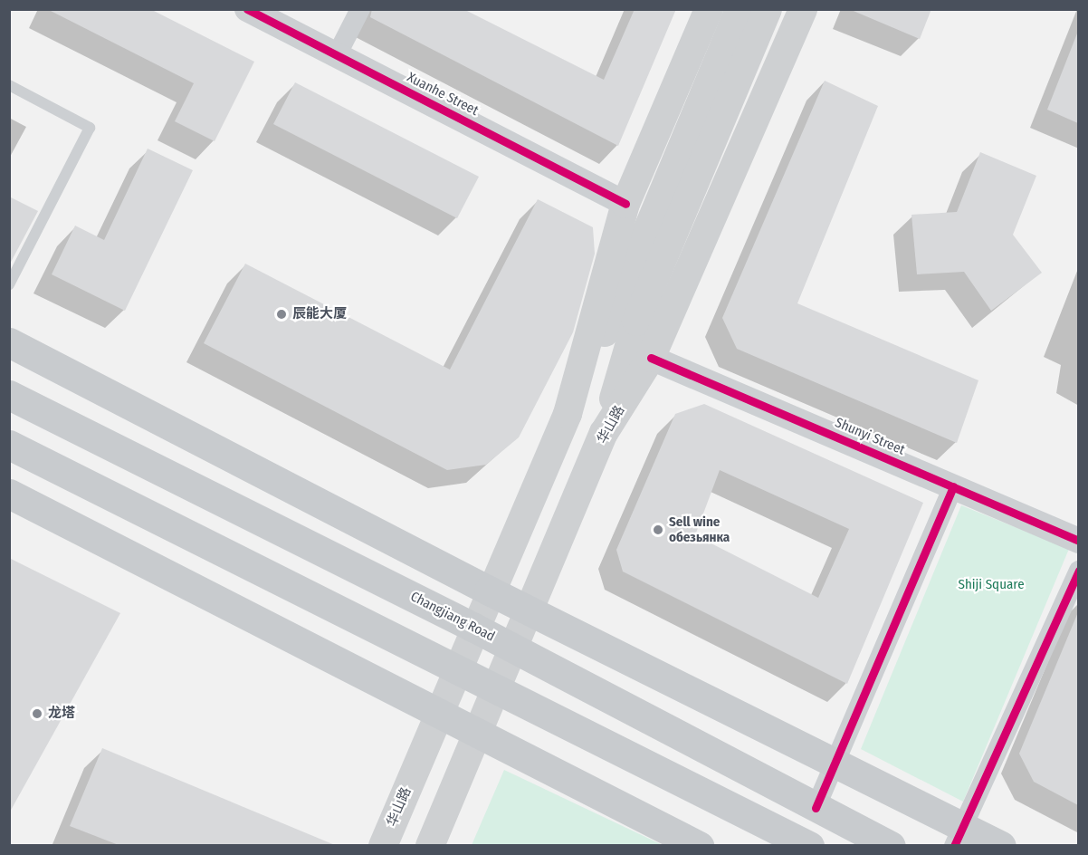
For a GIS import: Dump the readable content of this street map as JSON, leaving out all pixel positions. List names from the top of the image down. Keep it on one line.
{"streets":{"main road":["华山路","Changjiang Road"],"street":["Xuanhe Street","Shunyi Street"]},"crossings":[["Xuanhe Street","华山路"],["华山路","Shunyi Street"],["华山路","Changjiang Road"]],"parks":["Shiji Square"],"places":["辰能大厦","Sell wine обезьянка","龙塔"]}
